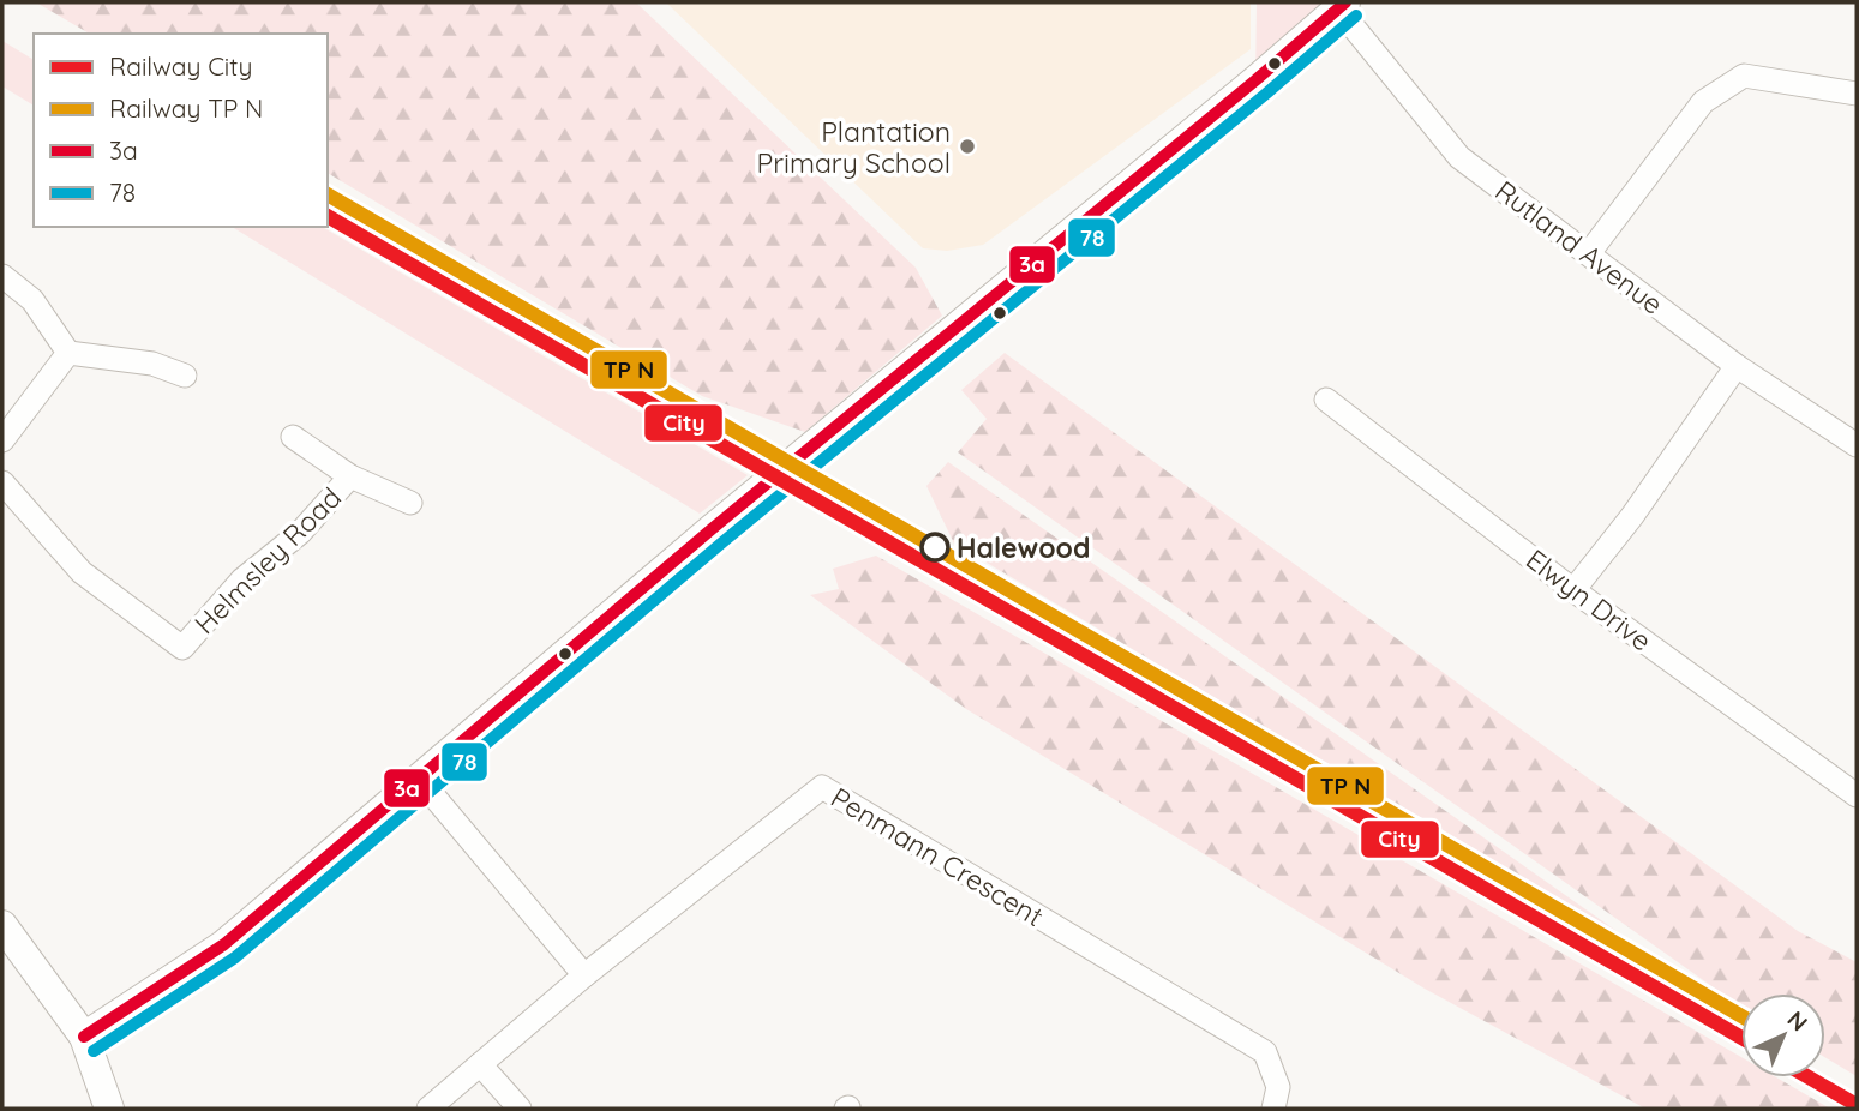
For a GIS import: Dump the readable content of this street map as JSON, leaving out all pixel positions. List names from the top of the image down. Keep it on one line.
{"streets":{"street":["Rutland Avenue","Helmsley Road","Elwyn Drive","Penmann Crescent"]},"places":["Plantation Primary School","Halewood"],"lines":["transit line 3a","transit line 78","rail line City"],"legend":["Railway City","Railway TP N","3a","78"],"north":"top right"}
